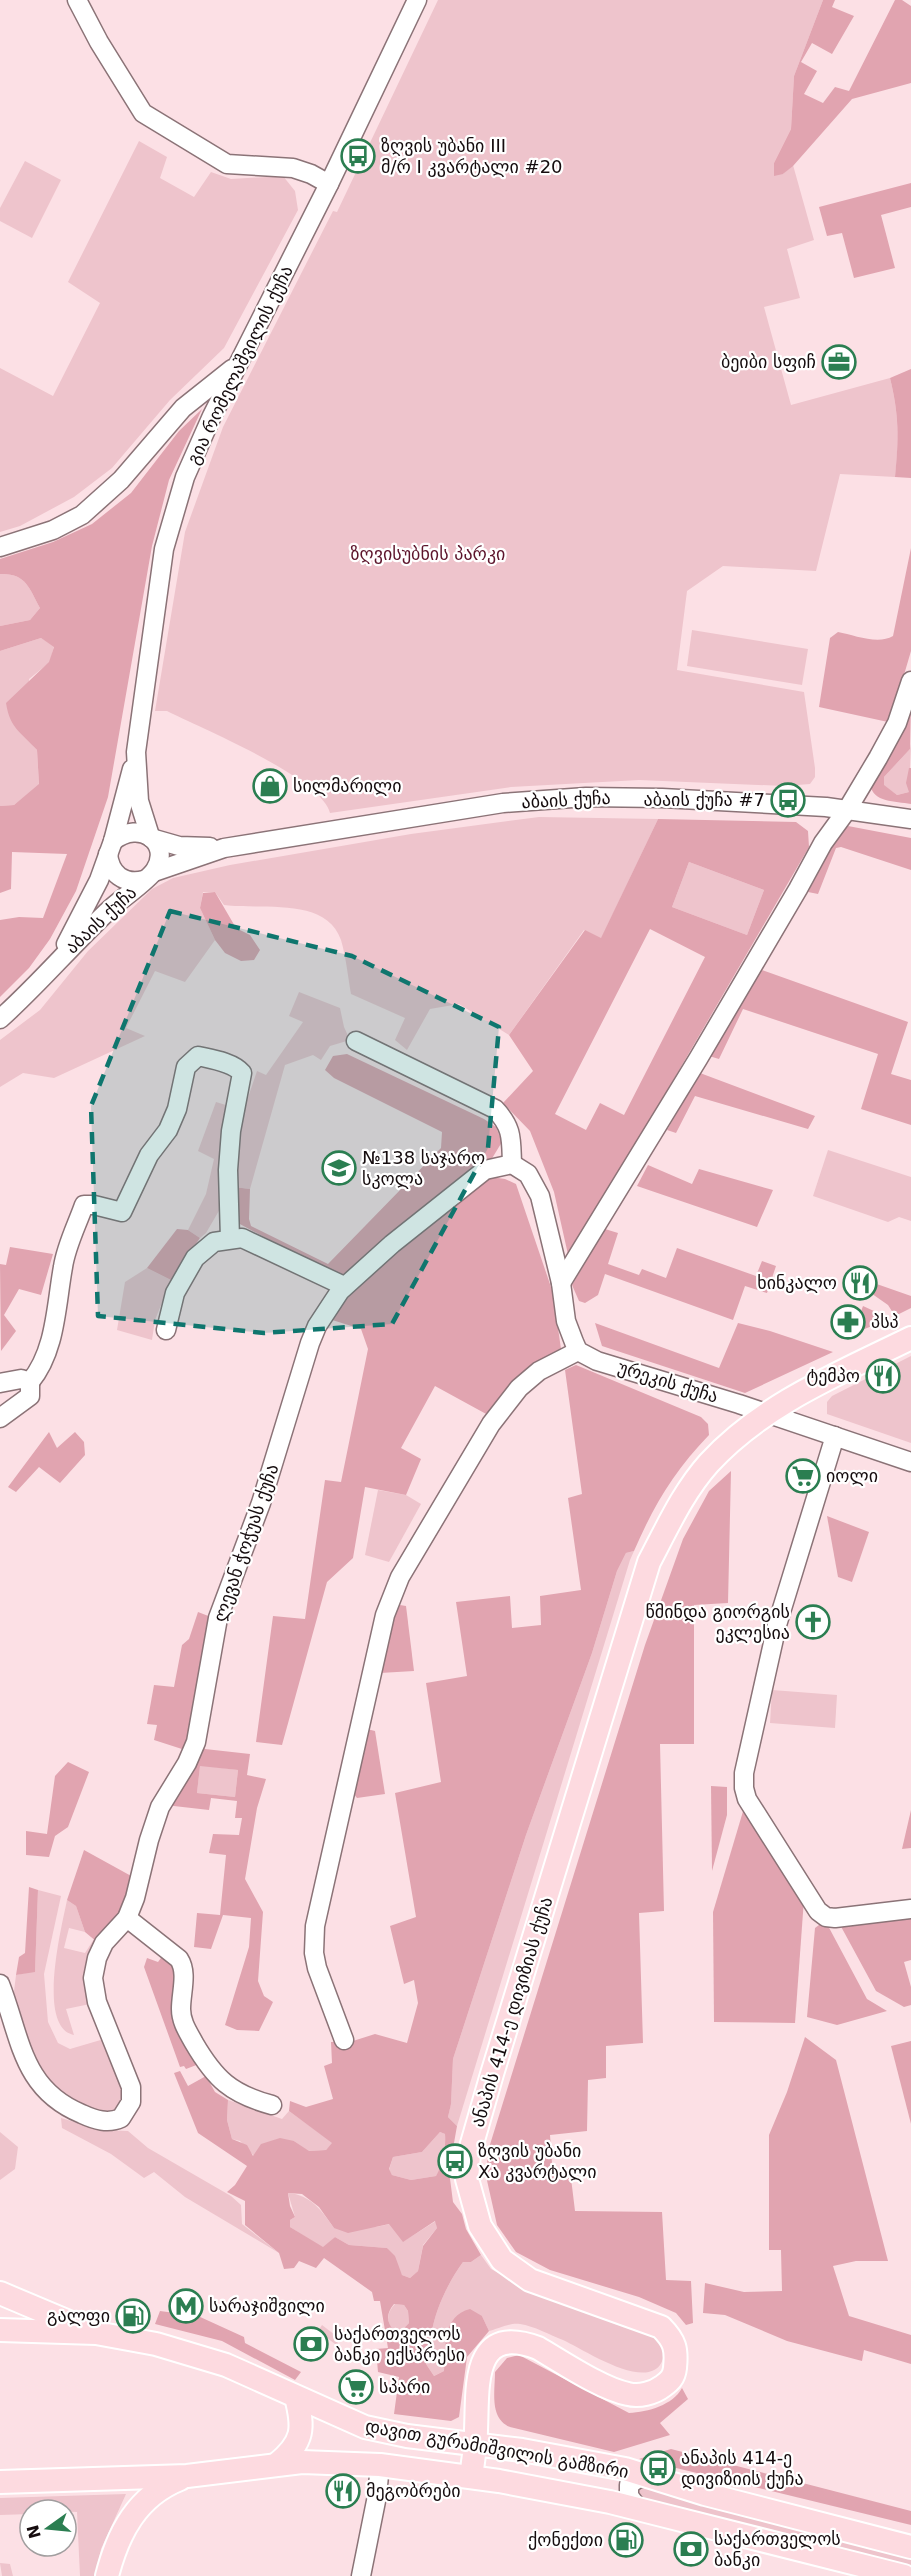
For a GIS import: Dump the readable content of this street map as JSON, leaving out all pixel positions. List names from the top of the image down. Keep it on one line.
{"streets":{"main road":["ანაპის 414-ე დივიზიას ქუჩა","დავით გურამიშვილის გამზირი"],"street":["გია რომელაშვილის ქუჩა","აბაის ქუჩა","ურეკის ქუჩა","ლევან ჭოჭუას ქუჩა"]},"crossings":[["გია რომელაშვილის ქუჩა","აბაის ქუჩა"],["ურეკის ქუჩა","ანაპის 414-ე დივიზიას ქუჩა"],["ანაპის 414-ე დივიზიას ქუჩა","დავით გურამიშვილის გამზირი"]],"parks":["ზღვისუბნის პარკი"],"places":{"bus stop":["ზღვის უბანი III მ/რ I კვარტალი #20","აბაის ქუჩა #7","ზღვის უბანი Xა კვარტალი","ანაპის 414-ე დივიზიის ქუჩა"],"office":["ბეიბი სფიჩ"],"shop":["სილმარილი"],"school or university":["№138 საჯარო სკოლა"],"restaurant":["ხინკალო","ტემპო","მეგობრები"],"pharmacy":["პსპ"],"supermarket":["იოლი","სპარი"],"church":["წმინდა გიორგის ეკლესია"],"metro station":["სარაჯიშვილი"],"fuel station":["გალფი","ქონექთი"],"bank":["საქართველოს ბანკი ექსპრესი","საქართველოს ბანკი"]},"north":"left"}
